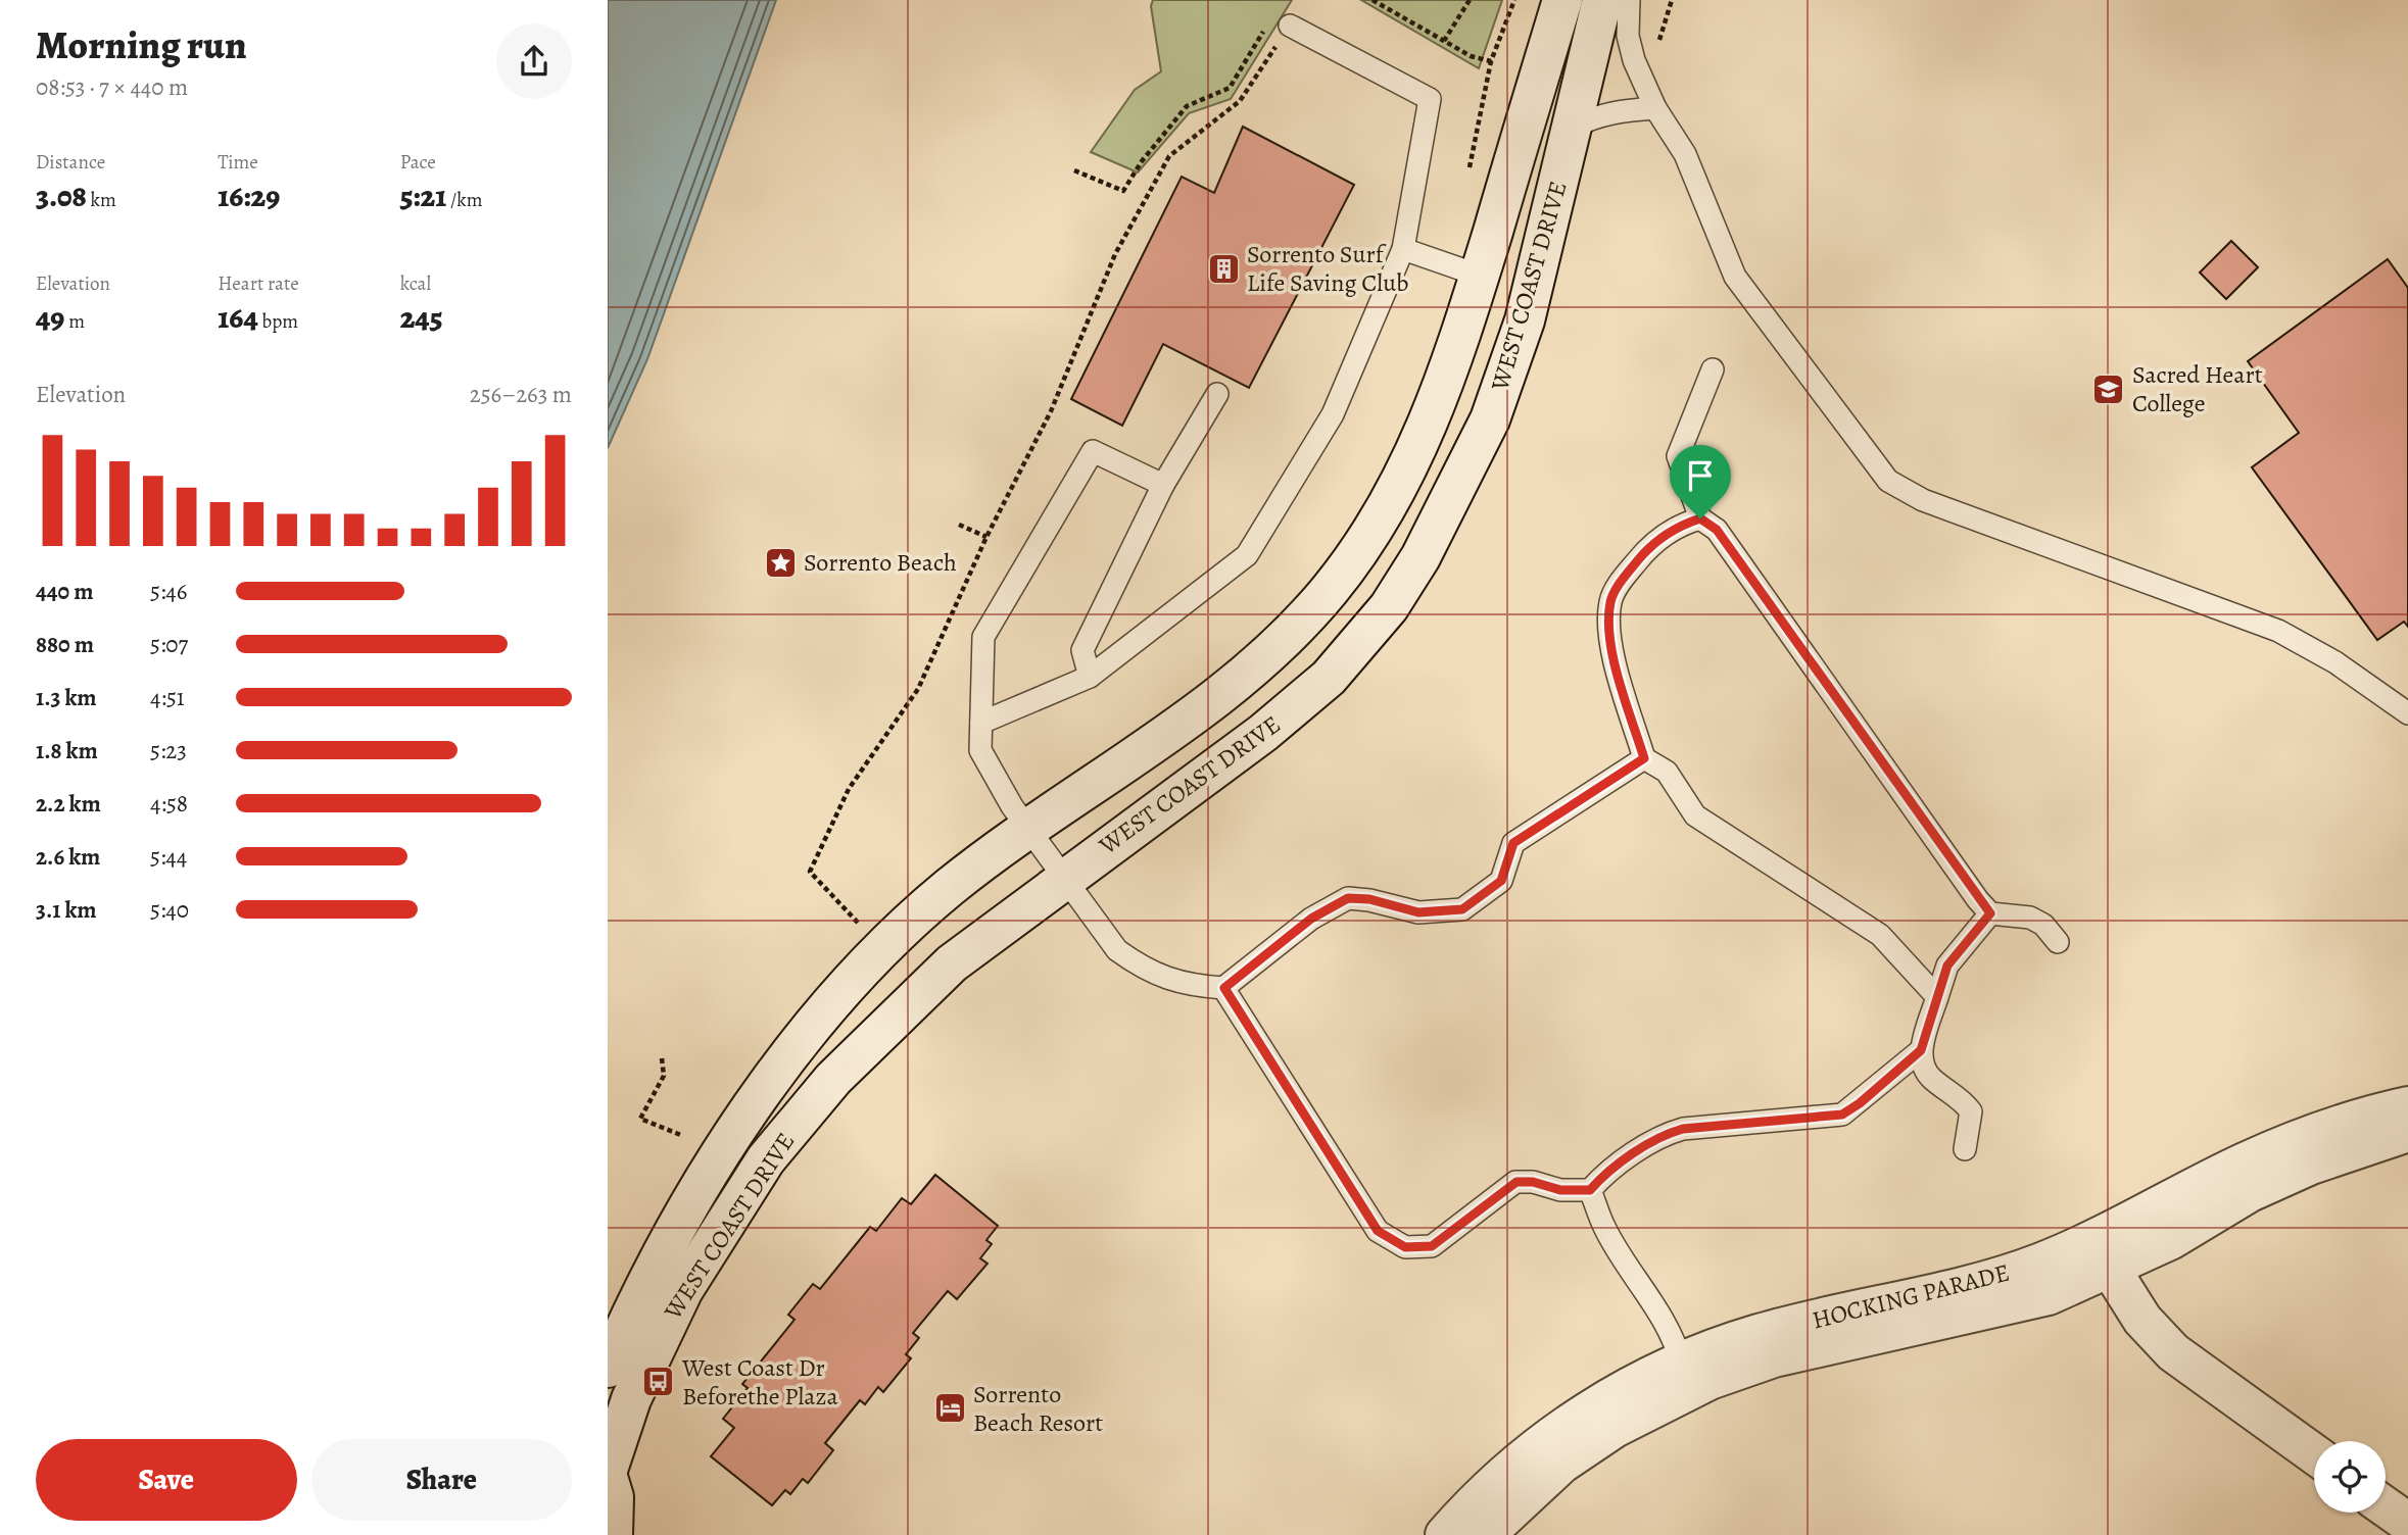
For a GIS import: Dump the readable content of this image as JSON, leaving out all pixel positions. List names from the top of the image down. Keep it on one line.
{"streets":{"main road":["WEST COAST DRIVE","HOCKING PARADE"]},"places":{"building":["Sorrento Surf Life Saving Club"],"school or university":["Sacred Heart College"],"place":["Sorrento Beach"],"bus stop":["West Coast Dr Beforethe Plaza"],"hotel":["Sorrento Beach Resort"]},"page":{"heading":["Morning run","08:53 · 7 × 440 m"],"stats":[["Distance","3.08 km"],["Time","16:29"],["Pace","5:21 /km"],["Elevation","49 m"],["Heart rate","164 bpm"],["kcal","245"]],"chart":["Elevation","256–263 m"],"list":[{"name":"440 m","note":"5:46"},{"name":"880 m","note":"5:07"},{"name":"1.3 km","note":"4:51"},{"name":"1.8 km","note":"5:23"},{"name":"2.2 km","note":"4:58"},{"name":"2.6 km","note":"5:44"},{"name":"3.1 km","note":"5:40"}],"buttons":["Save","Share"]}}
